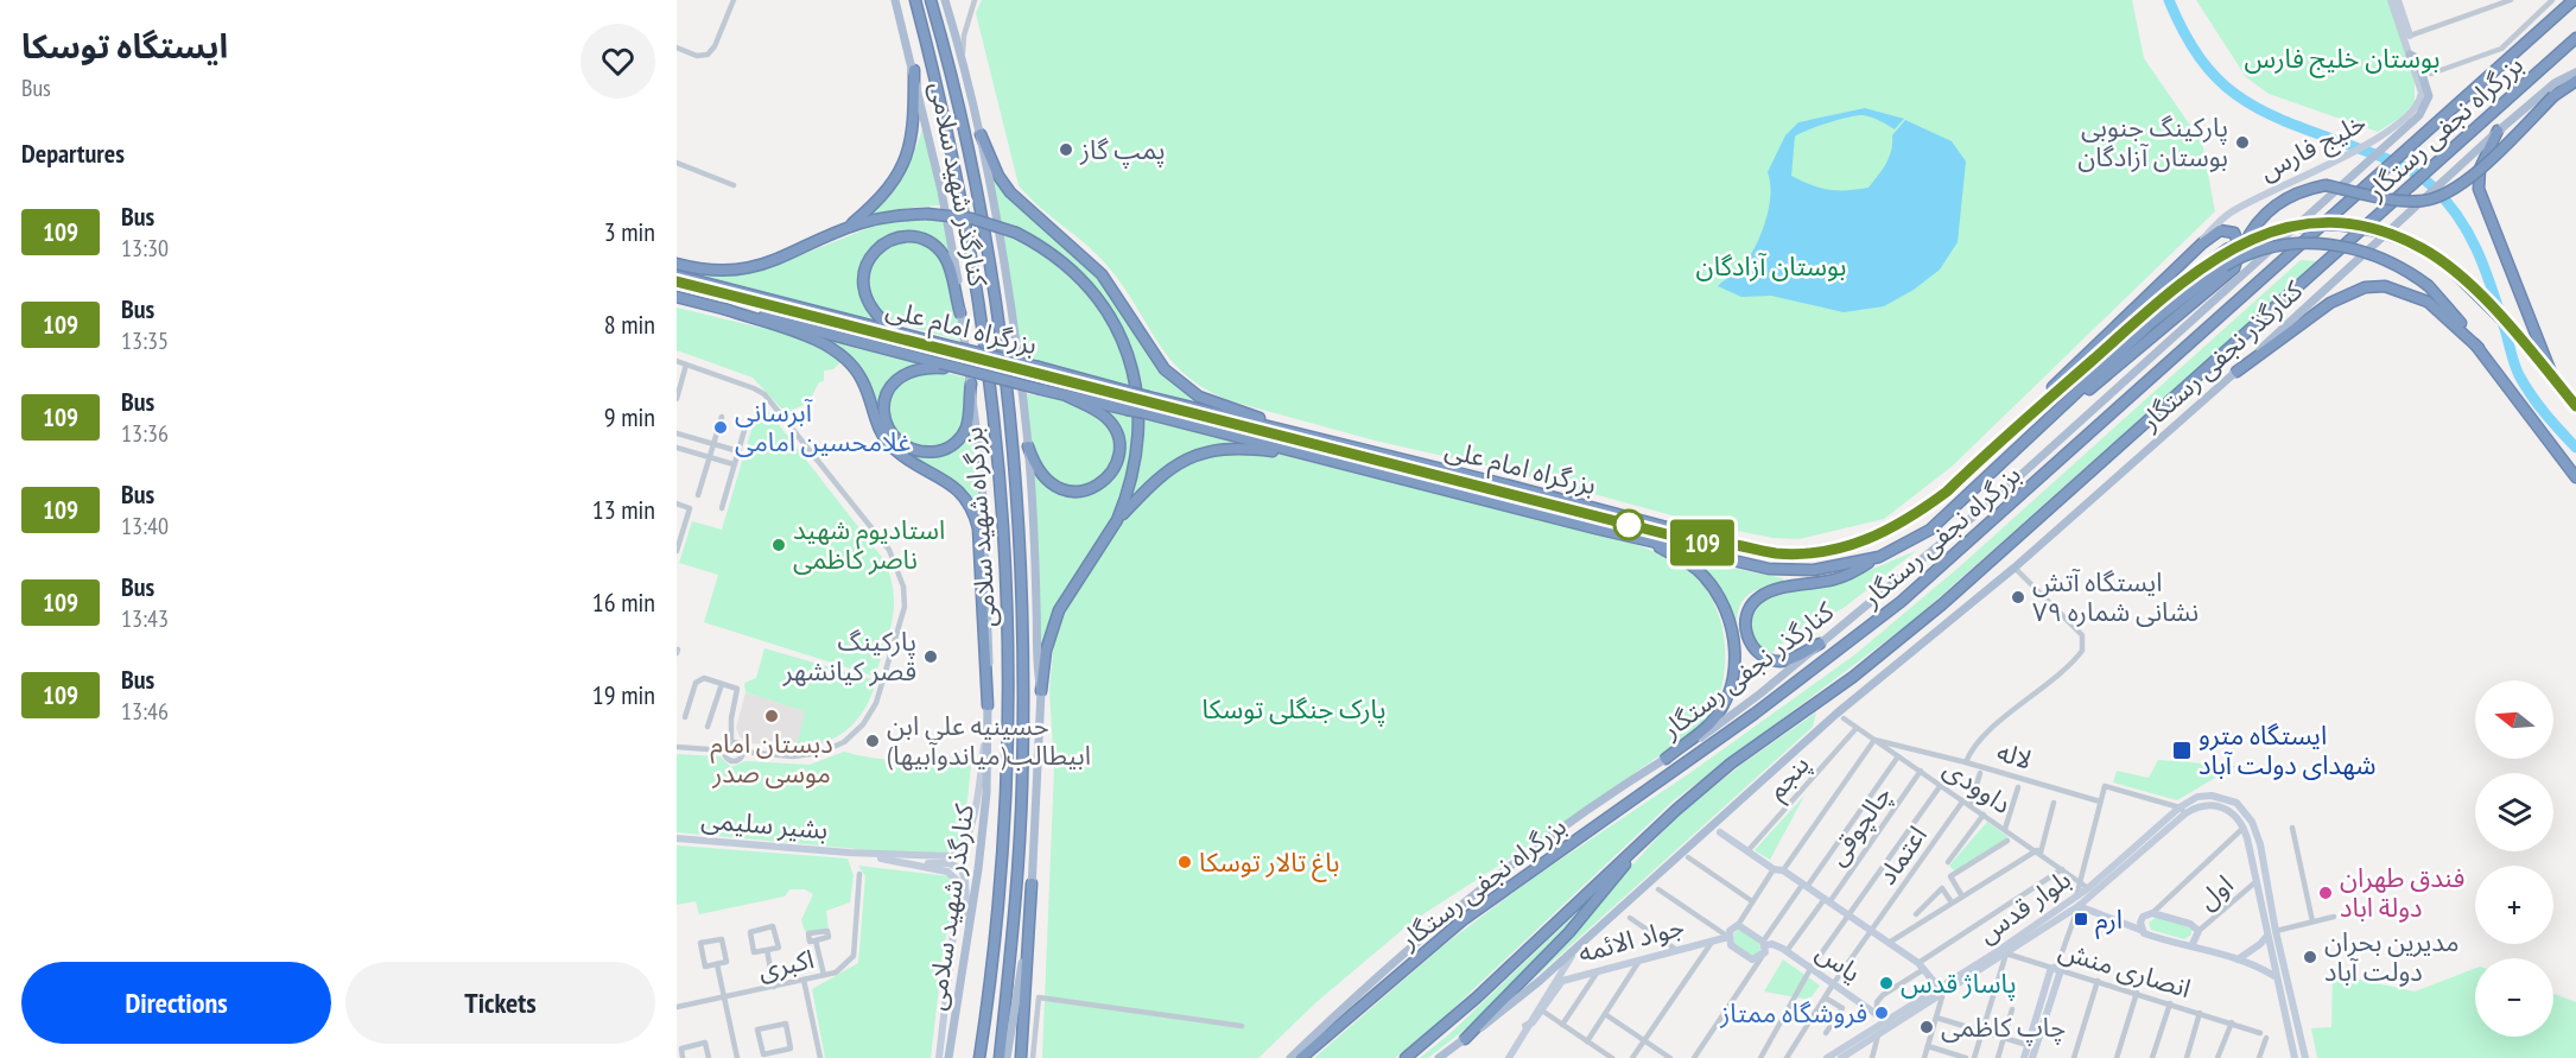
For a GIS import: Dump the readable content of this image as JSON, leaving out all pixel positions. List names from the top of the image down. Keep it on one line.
{"streets":{"highway":["بزرگراه نجفی رستگار","بزرگراه امام علی","بزرگراه شهید سلامی"],"main road":["خلیج فارس","کنارگذر شهید سلامی","کنارگذر نجفی رستگار","بشیر سلیمی","بلوار قدس","جواد الائمه","یاس"],"street":["لاله","پنجم","داوودی","چالچوقی","اعتماد","اول","اکبری","انصاری منش"]},"crossings":[["خلیج فارس","کنارگذر نجفی رستگار"],["لاله","داوودی"],["پنجم","داوودی"],["داوودی","چالچوقی"],["داوودی","اعتماد"],["داوودی","بلوار قدس"],["چالچوقی","یاس"],["بلوار قدس","یاس"],["بلوار قدس","انصاری منش"]],"parks":["بوستان خلیج فارس","بوستان آزادگان","پارک جنگلی توسکا"],"places":{"other":["پارکینگ جنوبی بوستان آزادگان","پمپ گاز","آبرسانی غلامحسین امامی","استادیوم شهید ناصر کاظمی","ایستگاه آتش نشانی شماره ۷۹","پارکینگ قصر کیانشهر","دبستان امام موسی صدر","حسینیه علی ابن ابیطالب(میاندوآبیها)","باغ تالار توسکا","فندق طهران دولة اباد","مدیرین بحران دولت آباد","پاساژ قدس","فروشگاه ممتاز","چاپ كاظمى"],"transit":["ایستگاه مترو شهدای دولت آباد","ارم"]},"lines":["bus line 109"],"north":"left","page":{"heading":[["ایستگاه توسکا","Bus"],"Departures"],"on_map":"109","list":[{"mark":"109","name":"Bus","note":"13:30","value":"3 min"},{"mark":"109","name":"Bus","note":"13:35","value":"8 min"},{"mark":"109","name":"Bus","note":"13:36","value":"9 min"},{"mark":"109","name":"Bus","note":"13:40","value":"13 min"},{"mark":"109","name":"Bus","note":"13:43","value":"16 min"},{"mark":"109","name":"Bus","note":"13:46","value":"19 min"}],"map_buttons":["+","−"],"buttons":["Directions","Tickets"]}}
